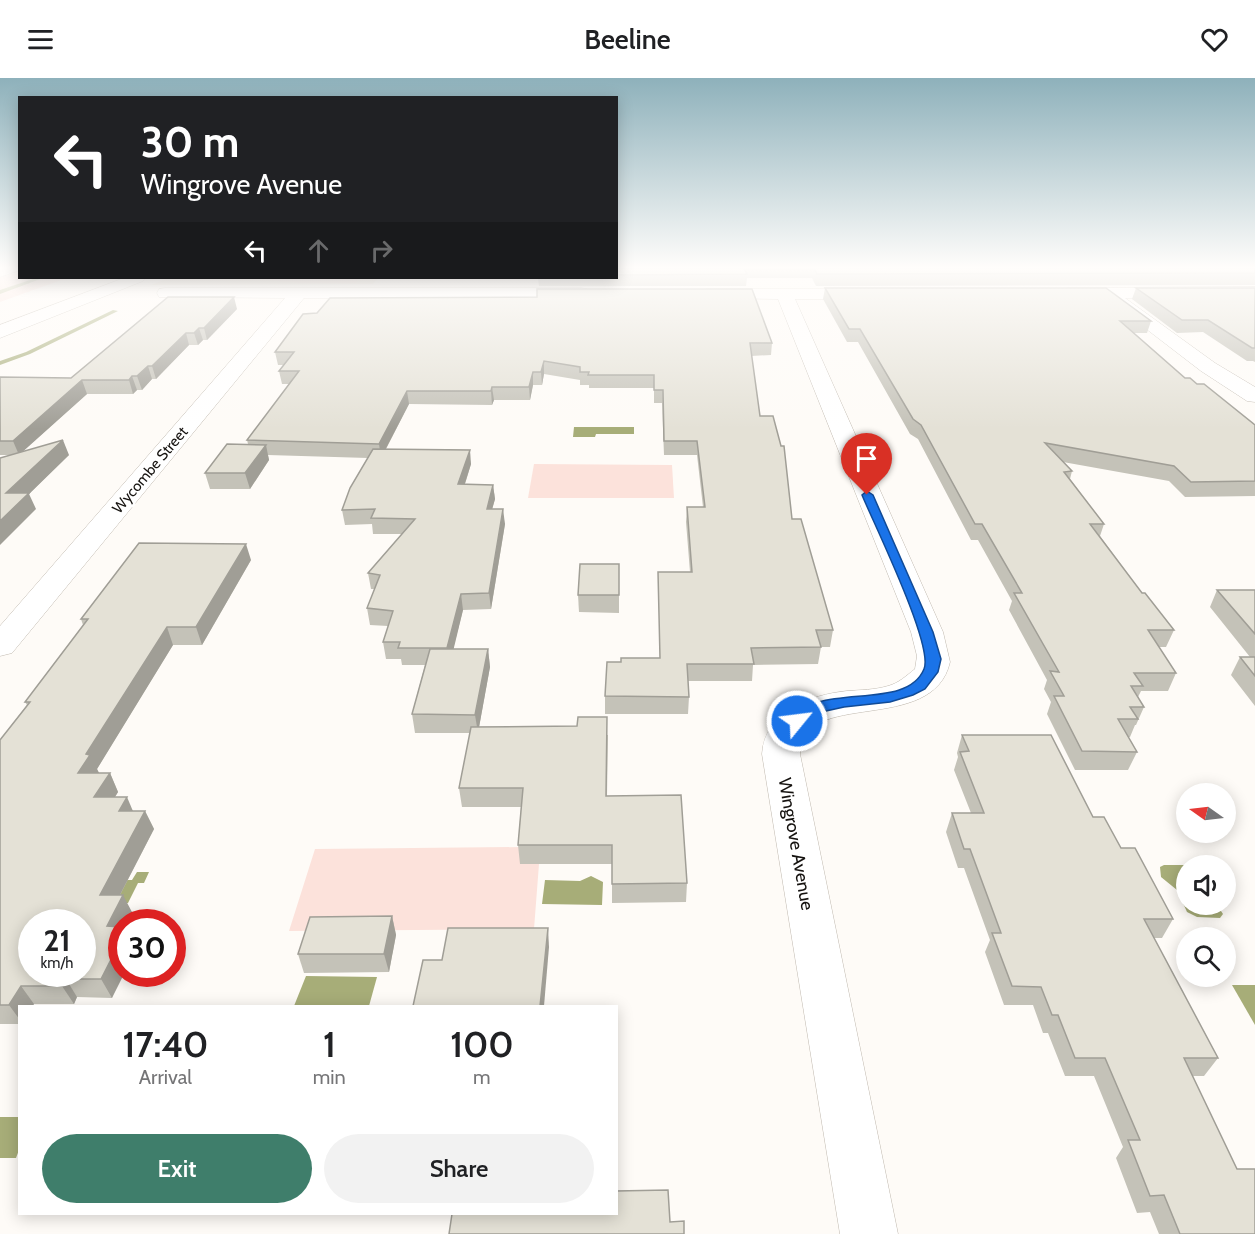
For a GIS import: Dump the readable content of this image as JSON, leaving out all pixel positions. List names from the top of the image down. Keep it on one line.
{"streets":{"main road":["Wycombe Street","Wingrove Avenue"]},"north":"left","page":{"header":"Beeline","turn":["30 m","Wingrove Avenue"],"speed":"21 km/h","limit":"30","eta":["17:40","Arrival","1","min","100","m"],"buttons":["Exit","Share"]}}
